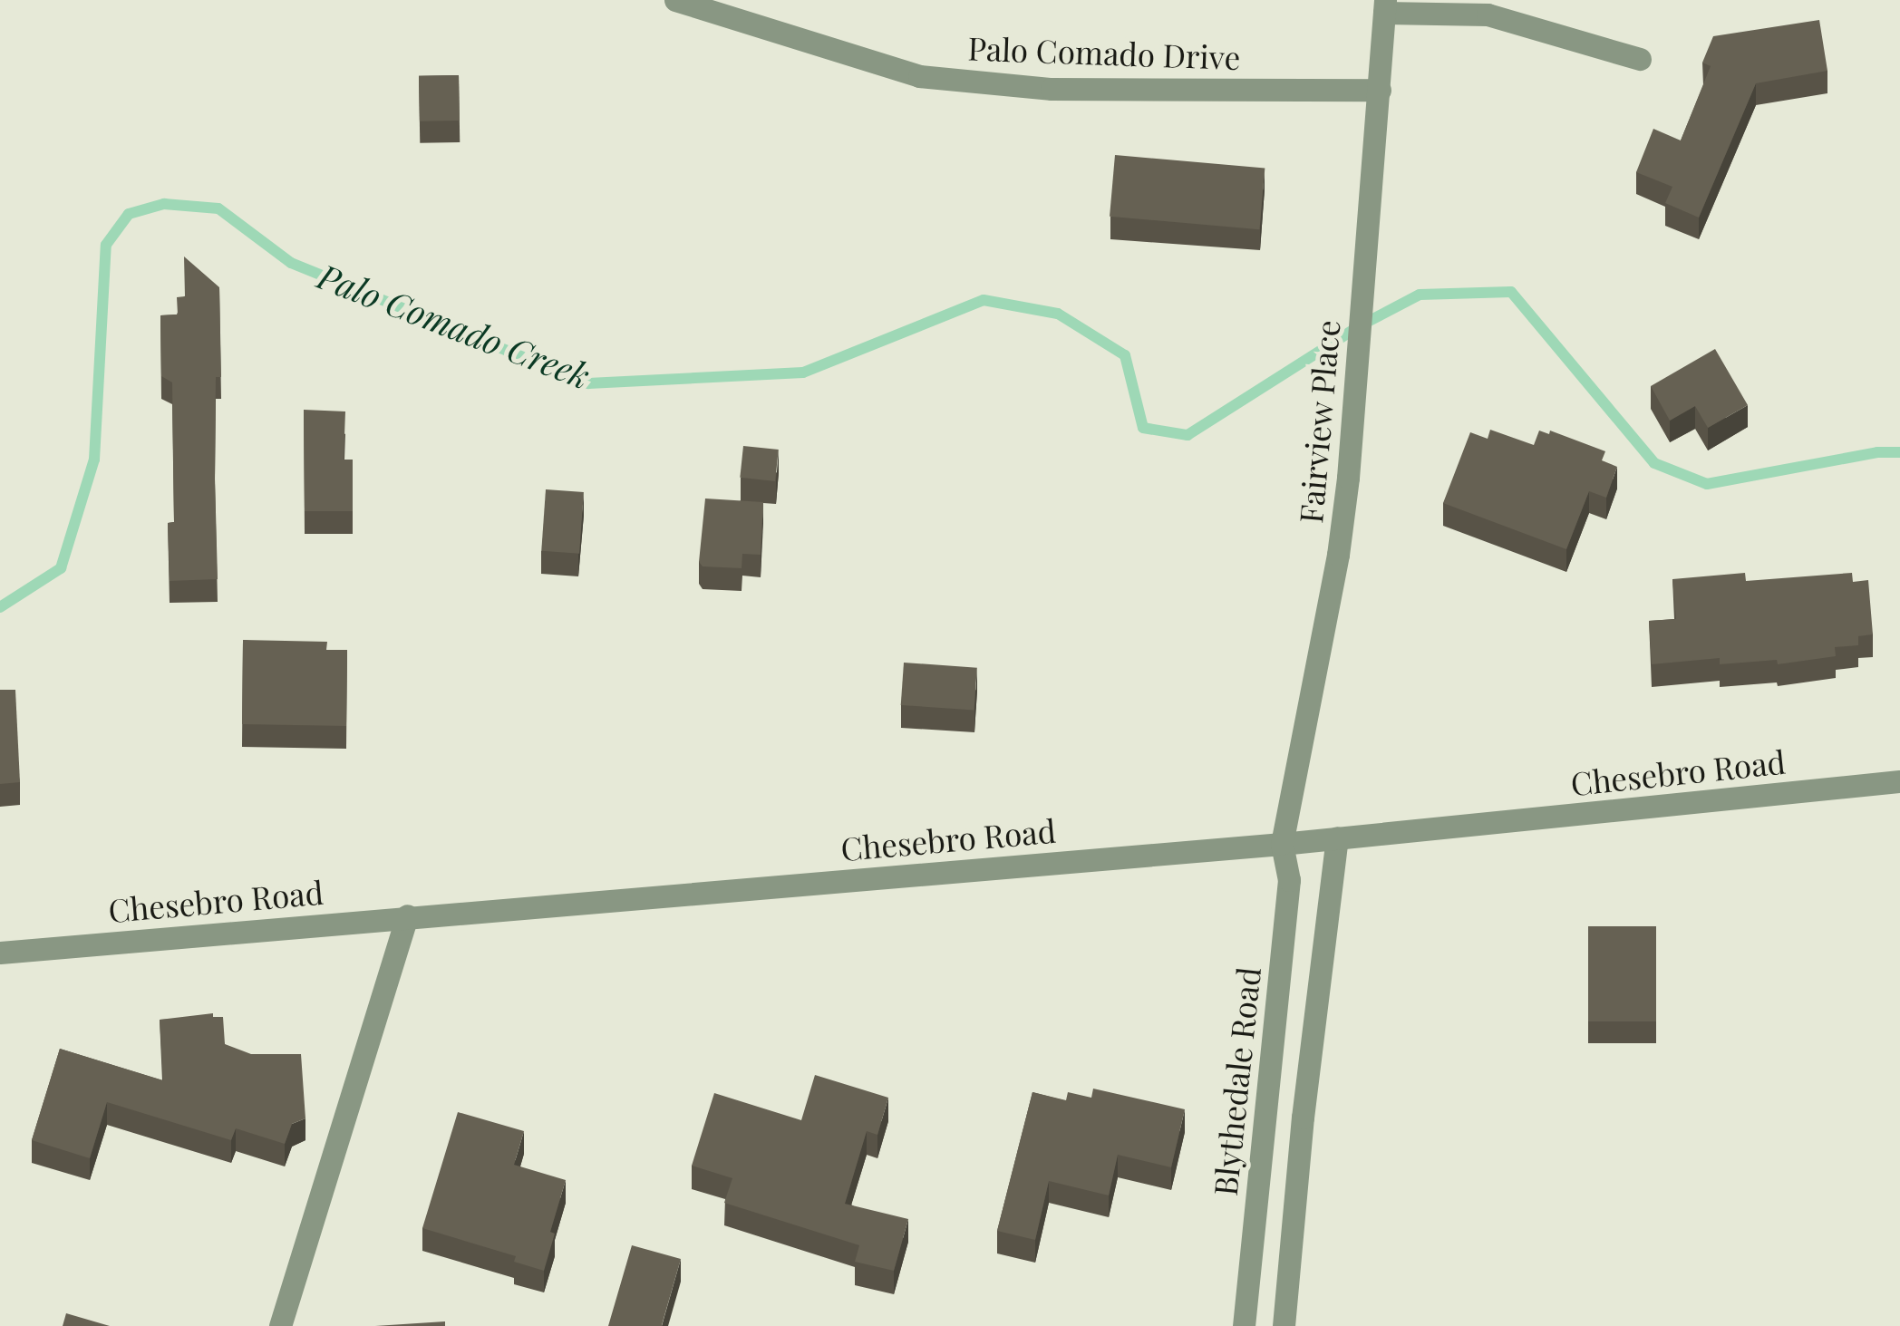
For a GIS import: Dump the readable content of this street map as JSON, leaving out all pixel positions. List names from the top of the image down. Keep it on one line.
{"streets":{"street":["Palo Comado Drive","Fairview Place","Chesebro Road","Blythedale Road"]},"crossings":[["Palo Comado Drive","Fairview Place"],["Fairview Place","Chesebro Road"],["Fairview Place","Blythedale Road"],["Chesebro Road","Blythedale Road"]],"water":["Palo Comado Creek"]}
